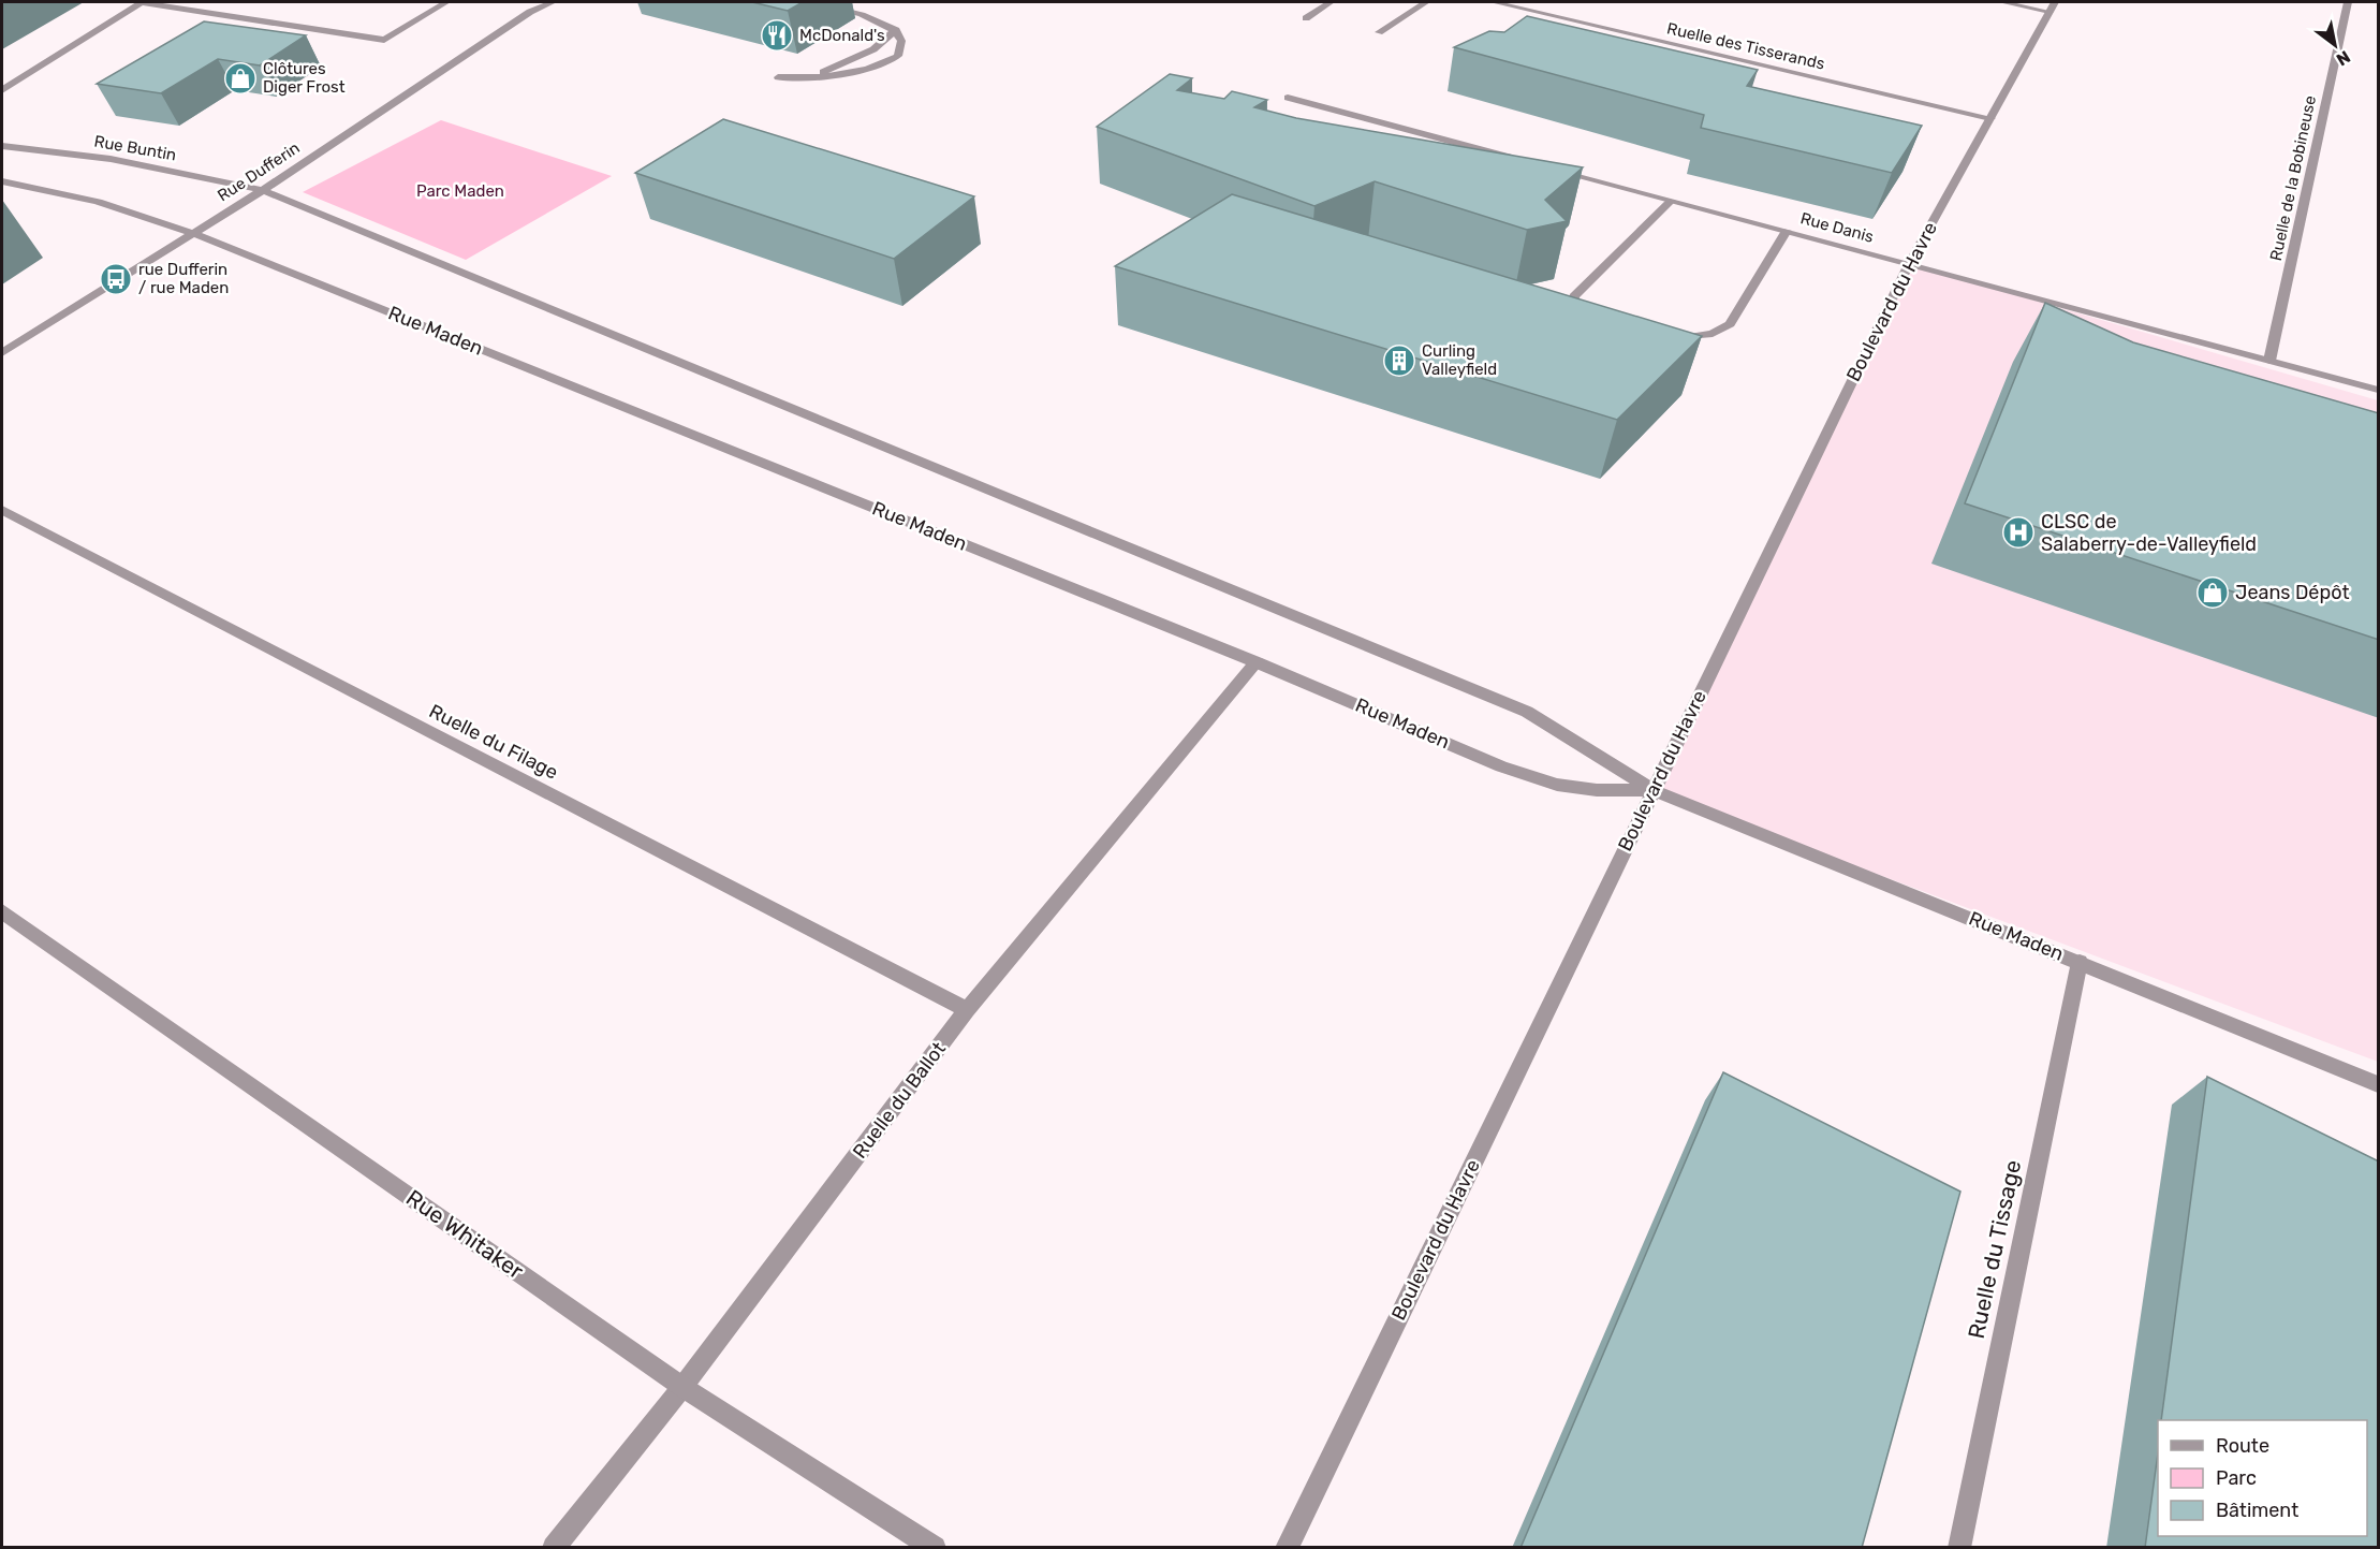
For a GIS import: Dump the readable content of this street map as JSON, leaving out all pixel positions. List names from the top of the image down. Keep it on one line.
{"streets":{"street":["Ruelle des Tisserands","Rue Buntin","Rue Dufferin","Ruelle de la Bobineuse","Rue Danis","Boulevard du Havre","Rue Maden","Ruelle du Filage","Ruelle du Ballot","Rue Whitaker","Ruelle du Tissage"]},"crossings":[["Ruelle des Tisserands","Boulevard du Havre"],["Rue Buntin","Rue Dufferin"],["Rue Buntin","Rue Maden"],["Rue Dufferin","Rue Maden"],["Ruelle de la Bobineuse","Rue Danis"],["Rue Danis","Boulevard du Havre"],["Boulevard du Havre","Rue Maden"],["Rue Maden","Ruelle du Ballot"],["Rue Maden","Ruelle du Tissage"],["Ruelle du Filage","Ruelle du Ballot"],["Ruelle du Ballot","Rue Whitaker"]],"parks":["Parc Maden"],"places":{"restaurant":["McDonald's"],"shop":["Clôtures Diger Frost","Jeans Dépôt"],"bus stop":["rue Dufferin / rue Maden"],"building":["Curling Valleyfield"],"hospital":["CLSC de Salaberry-de-Valleyfield"]},"legend":["Route","Parc","Bâtiment"],"north":"bottom right"}
